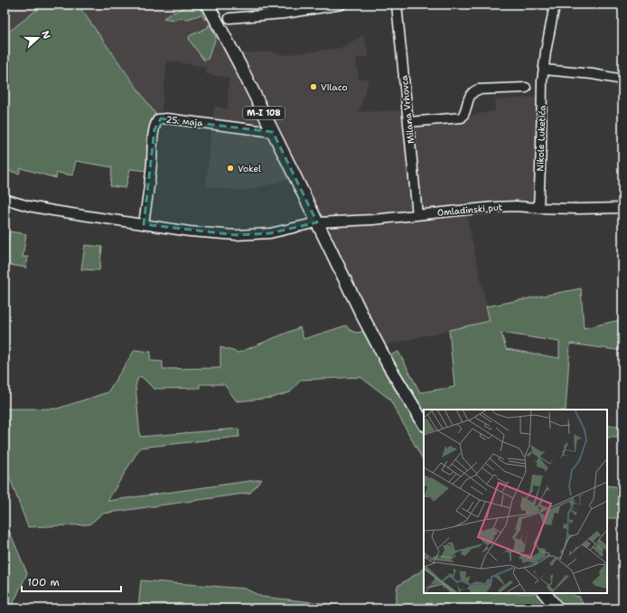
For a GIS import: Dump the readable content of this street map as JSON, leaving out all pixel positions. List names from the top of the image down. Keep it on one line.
{"streets":{"main road":["M-I 108"],"street":["Milana Vrhovca","25. маја","Nikole Luketića","Omladinski put"]},"crossings":[["Milana Vrhovca","Omladinski put"],["M-I 108","25. маја"],["M-I 108","Omladinski put"],["Nikole Luketića","Omladinski put"]],"places":["Vilaco","Vokel"],"scale_bar":"100 m","north":"right"}
